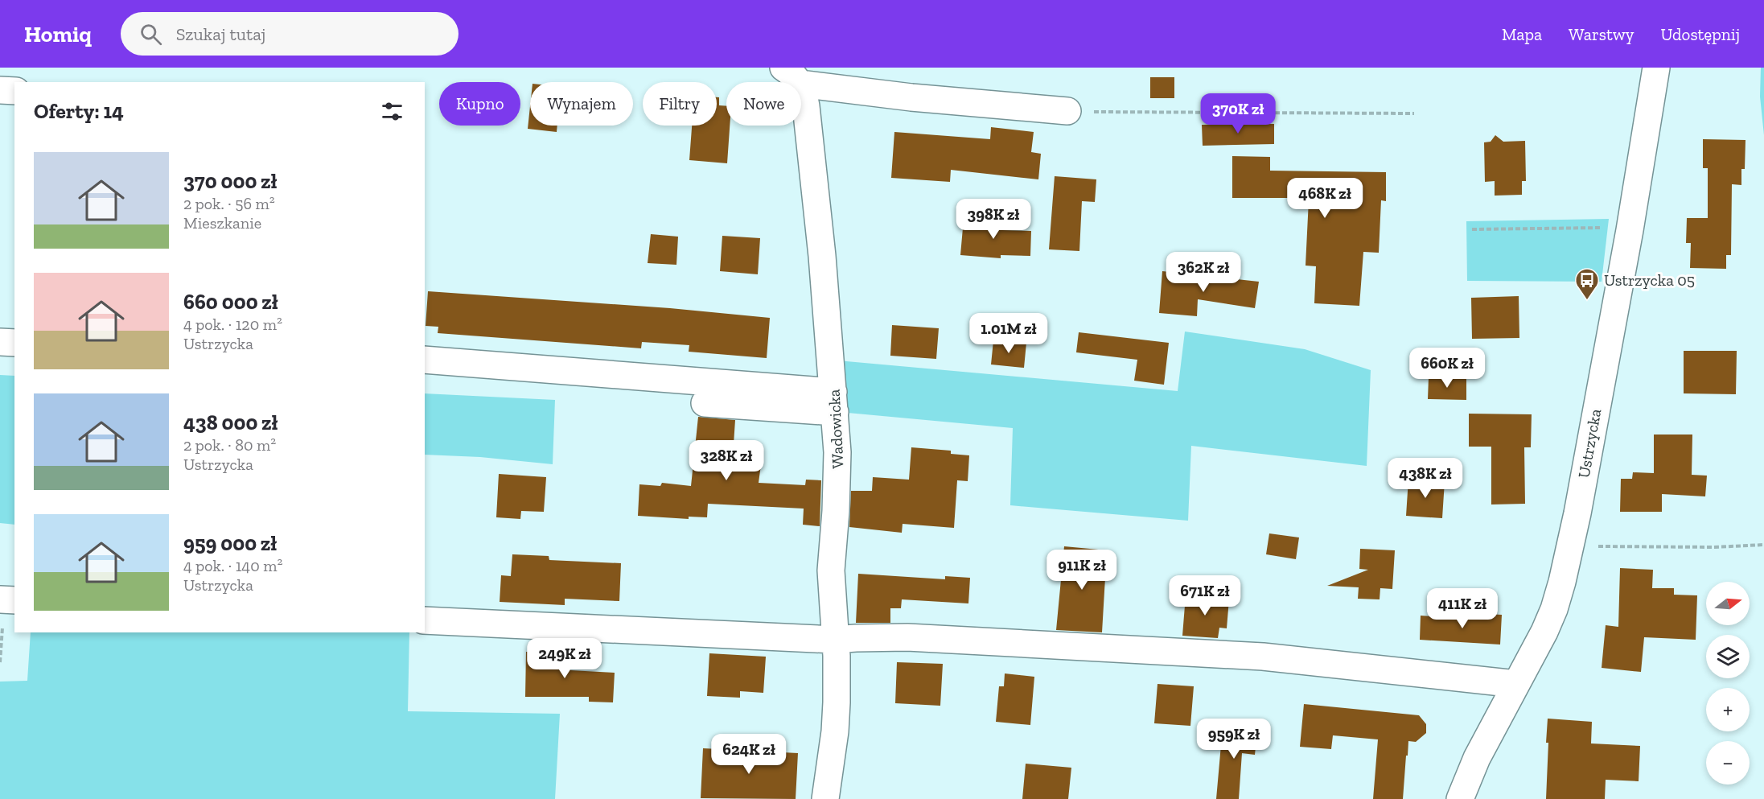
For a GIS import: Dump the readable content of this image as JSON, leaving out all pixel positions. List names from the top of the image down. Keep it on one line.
{"streets":{"street":["Wadowicka","Ustrzycka"]},"places":{"bus stop":["Ustrzycka 05"]},"north":"right","page":{"header":"Homiq","search":"Szukaj tutaj","nav":["Mapa","Warstwy","Udostępnij"],"chip":["Kupno","Wynajem","Filtry","Nowe"],"heading":"Oferty: 14","price":["370K zł","468K zł","398K zł","362K zł","1.01M zł","660K zł","328K zł","438K zł","911K zł","671K zł","411K zł","249K zł","959K zł","624K zł"],"list":[{"name":"370 000 zł","note":"2 pok. · 56 m² · Mieszkanie"},{"name":"660 000 zł","note":"4 pok. · 120 m² · Ustrzycka"},{"name":"438 000 zł","note":"2 pok. · 80 m² · Ustrzycka"},{"name":"959 000 zł","note":"4 pok. · 140 m² · Ustrzycka"}],"map_buttons":["+","−"]}}
